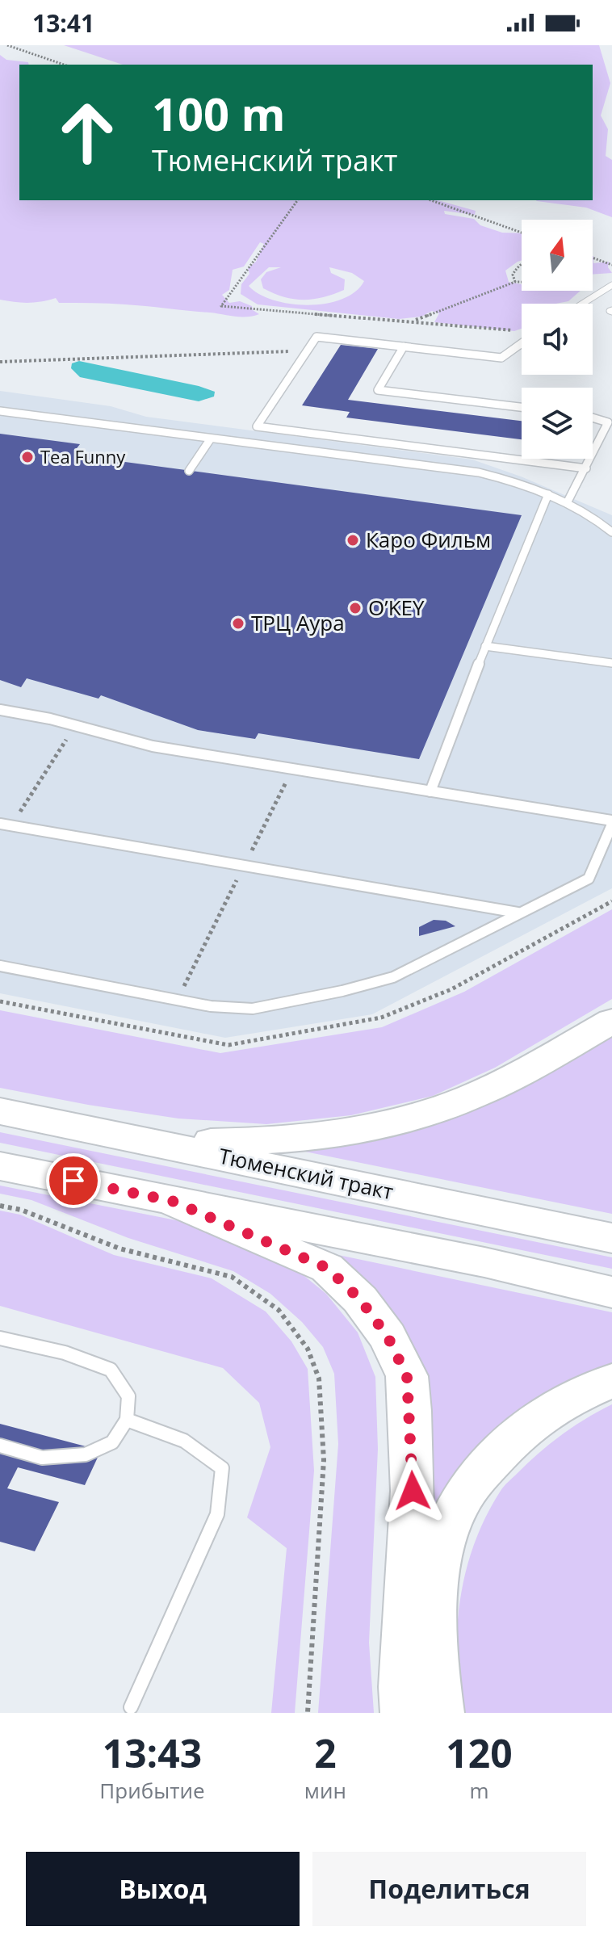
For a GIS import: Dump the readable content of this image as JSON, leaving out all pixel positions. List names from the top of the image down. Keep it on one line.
{"streets":{"main road":["Тюменский тракт"]},"places":["Tea Funny","Каро Фильм","O’KEY","ТРЦ Аура"],"north":"top","page":{"status":"13:41","turn":["100 m","Тюменский тракт"],"eta":["13:43","Прибытие","2","мин","120","m"],"buttons":["Выход","Поделиться"]}}
